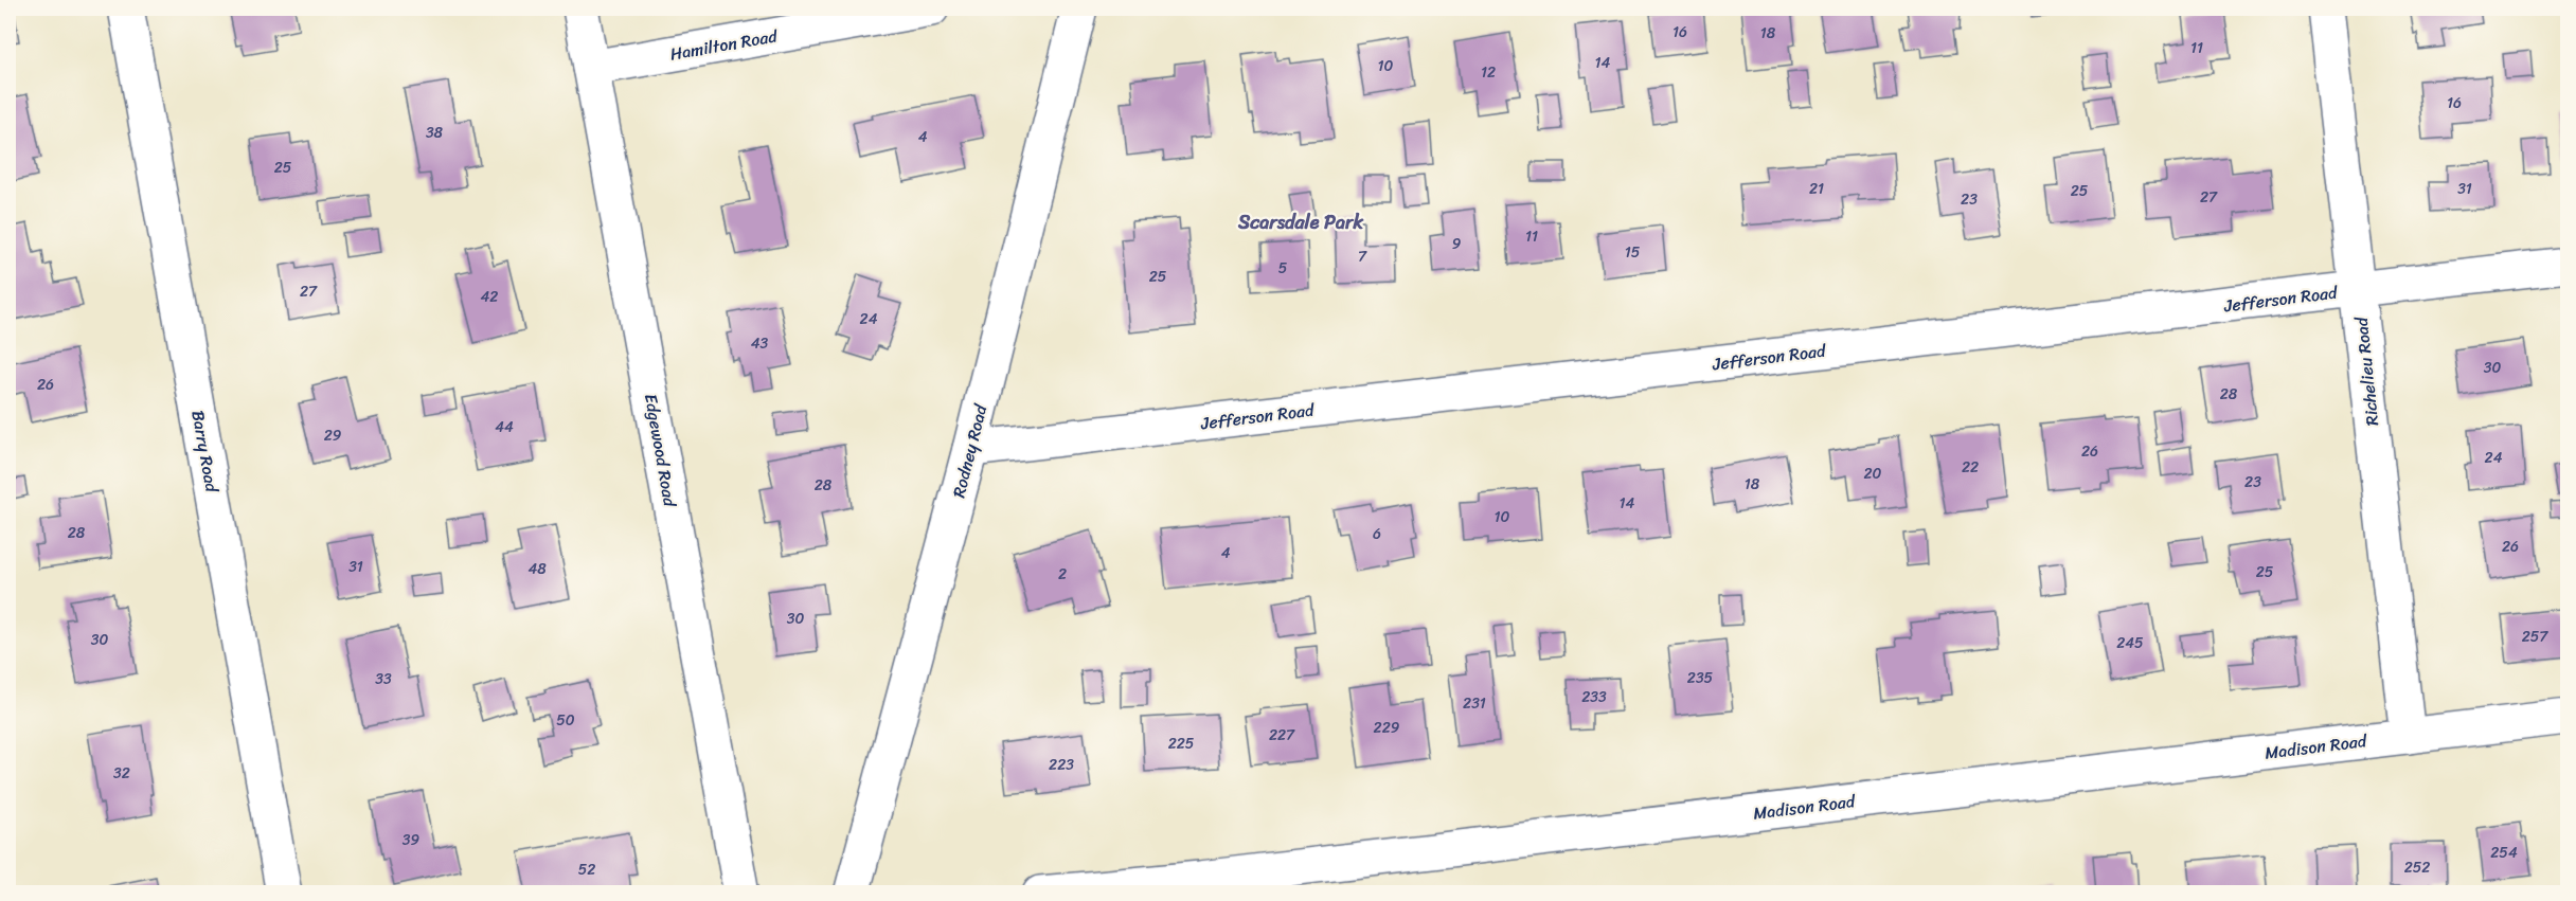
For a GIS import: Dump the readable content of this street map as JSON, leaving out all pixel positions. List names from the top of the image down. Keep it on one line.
{"streets":{"street":["Hamilton Road","Jefferson Road","Richelieu Road","Edgewood Road","Barry Road","Rodney Road","Madison Road"]},"crossings":[["Hamilton Road","Edgewood Road"],["Jefferson Road","Richelieu Road"],["Jefferson Road","Rodney Road"],["Richelieu Road","Madison Road"]],"districts":["Scarsdale Park"],"house_numbers":["16","18","11","14","10","12","16","38","4","25","21","31","25","27","23","11","9","15","7","5","25","27","42","24","43","30","26","28","44","29","26","24","22","20","23","18","28","14","10","28","6","26","4","31","48","25","2","30","257","30","245","235","33","233","231","50","229","227","225","223","32","39","254","252","52"]}
